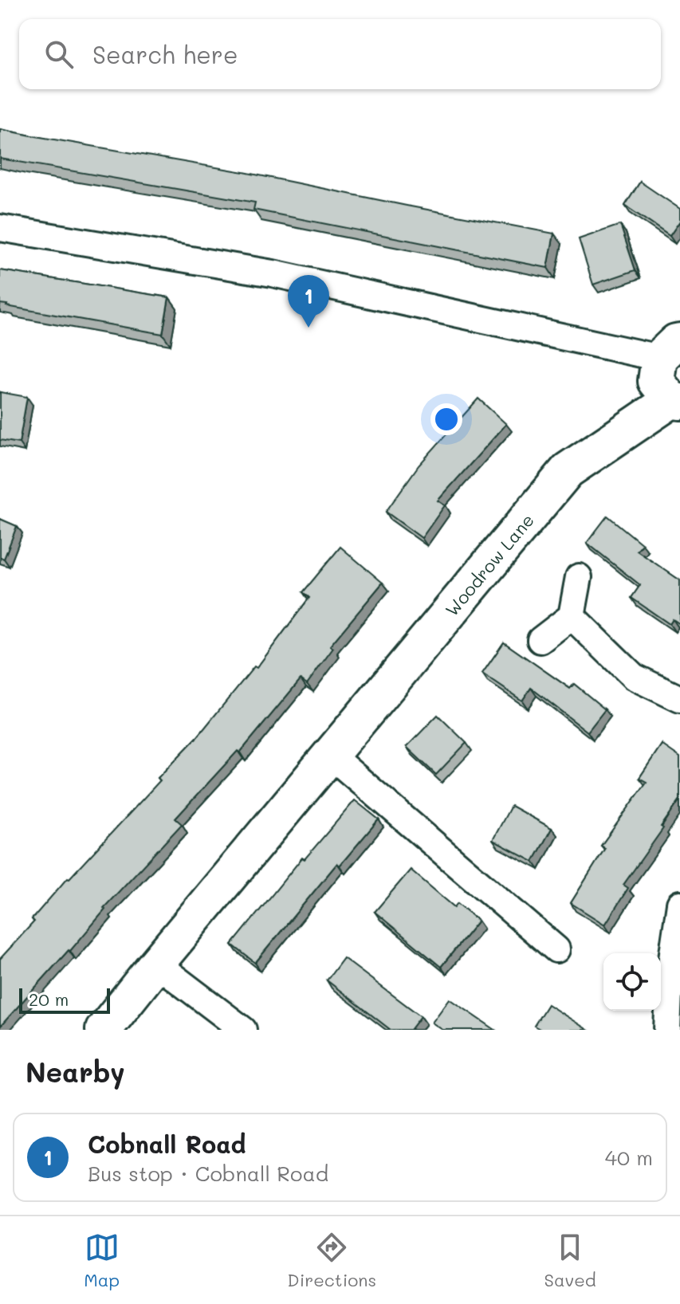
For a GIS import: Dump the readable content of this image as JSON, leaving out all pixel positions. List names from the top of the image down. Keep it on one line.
{"streets":{"street":["Woodrow Lane"]},"scale_bar":"20 m","page":{"search":"Search here","pins":"1","scale":"20 m","heading":"Nearby","list":[{"mark":"1","name":"Cobnall Road","note":"Bus stop · Cobnall Road","value":"40 m"}],"nav":["Map","Directions","Saved"]}}
